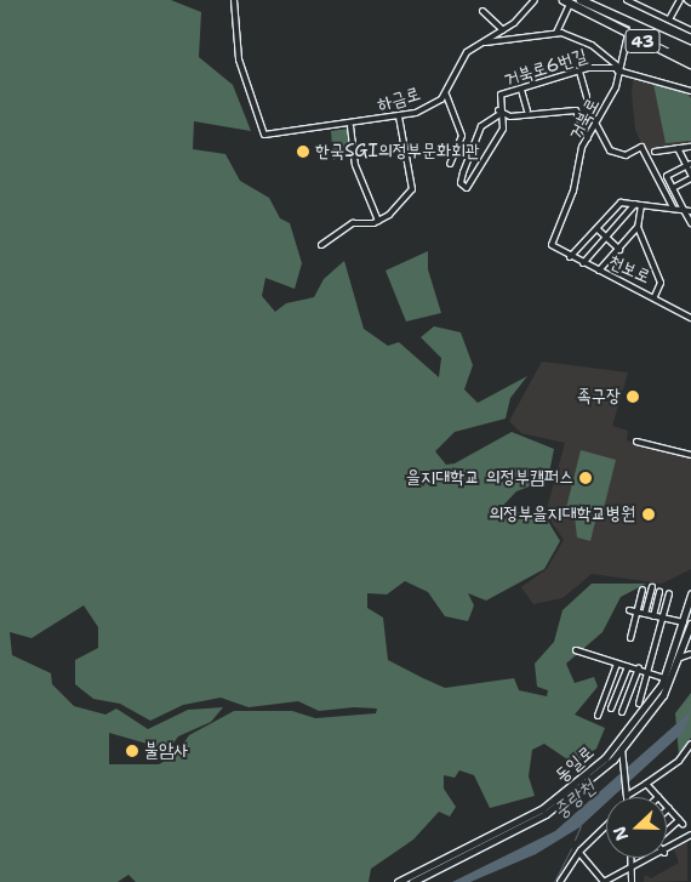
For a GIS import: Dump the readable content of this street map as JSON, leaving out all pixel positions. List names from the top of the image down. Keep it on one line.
{"streets":{"main road":["43"],"street":["거북로6번길","하금로","거북로","천보로","동일로"]},"crossings":[["43","거북로"],["거북로6번길","거북로"],["거북로","천보로"]],"water":["중랑천"],"places":["한국SGI의정부문화회관","족구장","을지대학교 의정부캠퍼스","의정부을지대학교병원","불암사"],"north":"left"}
